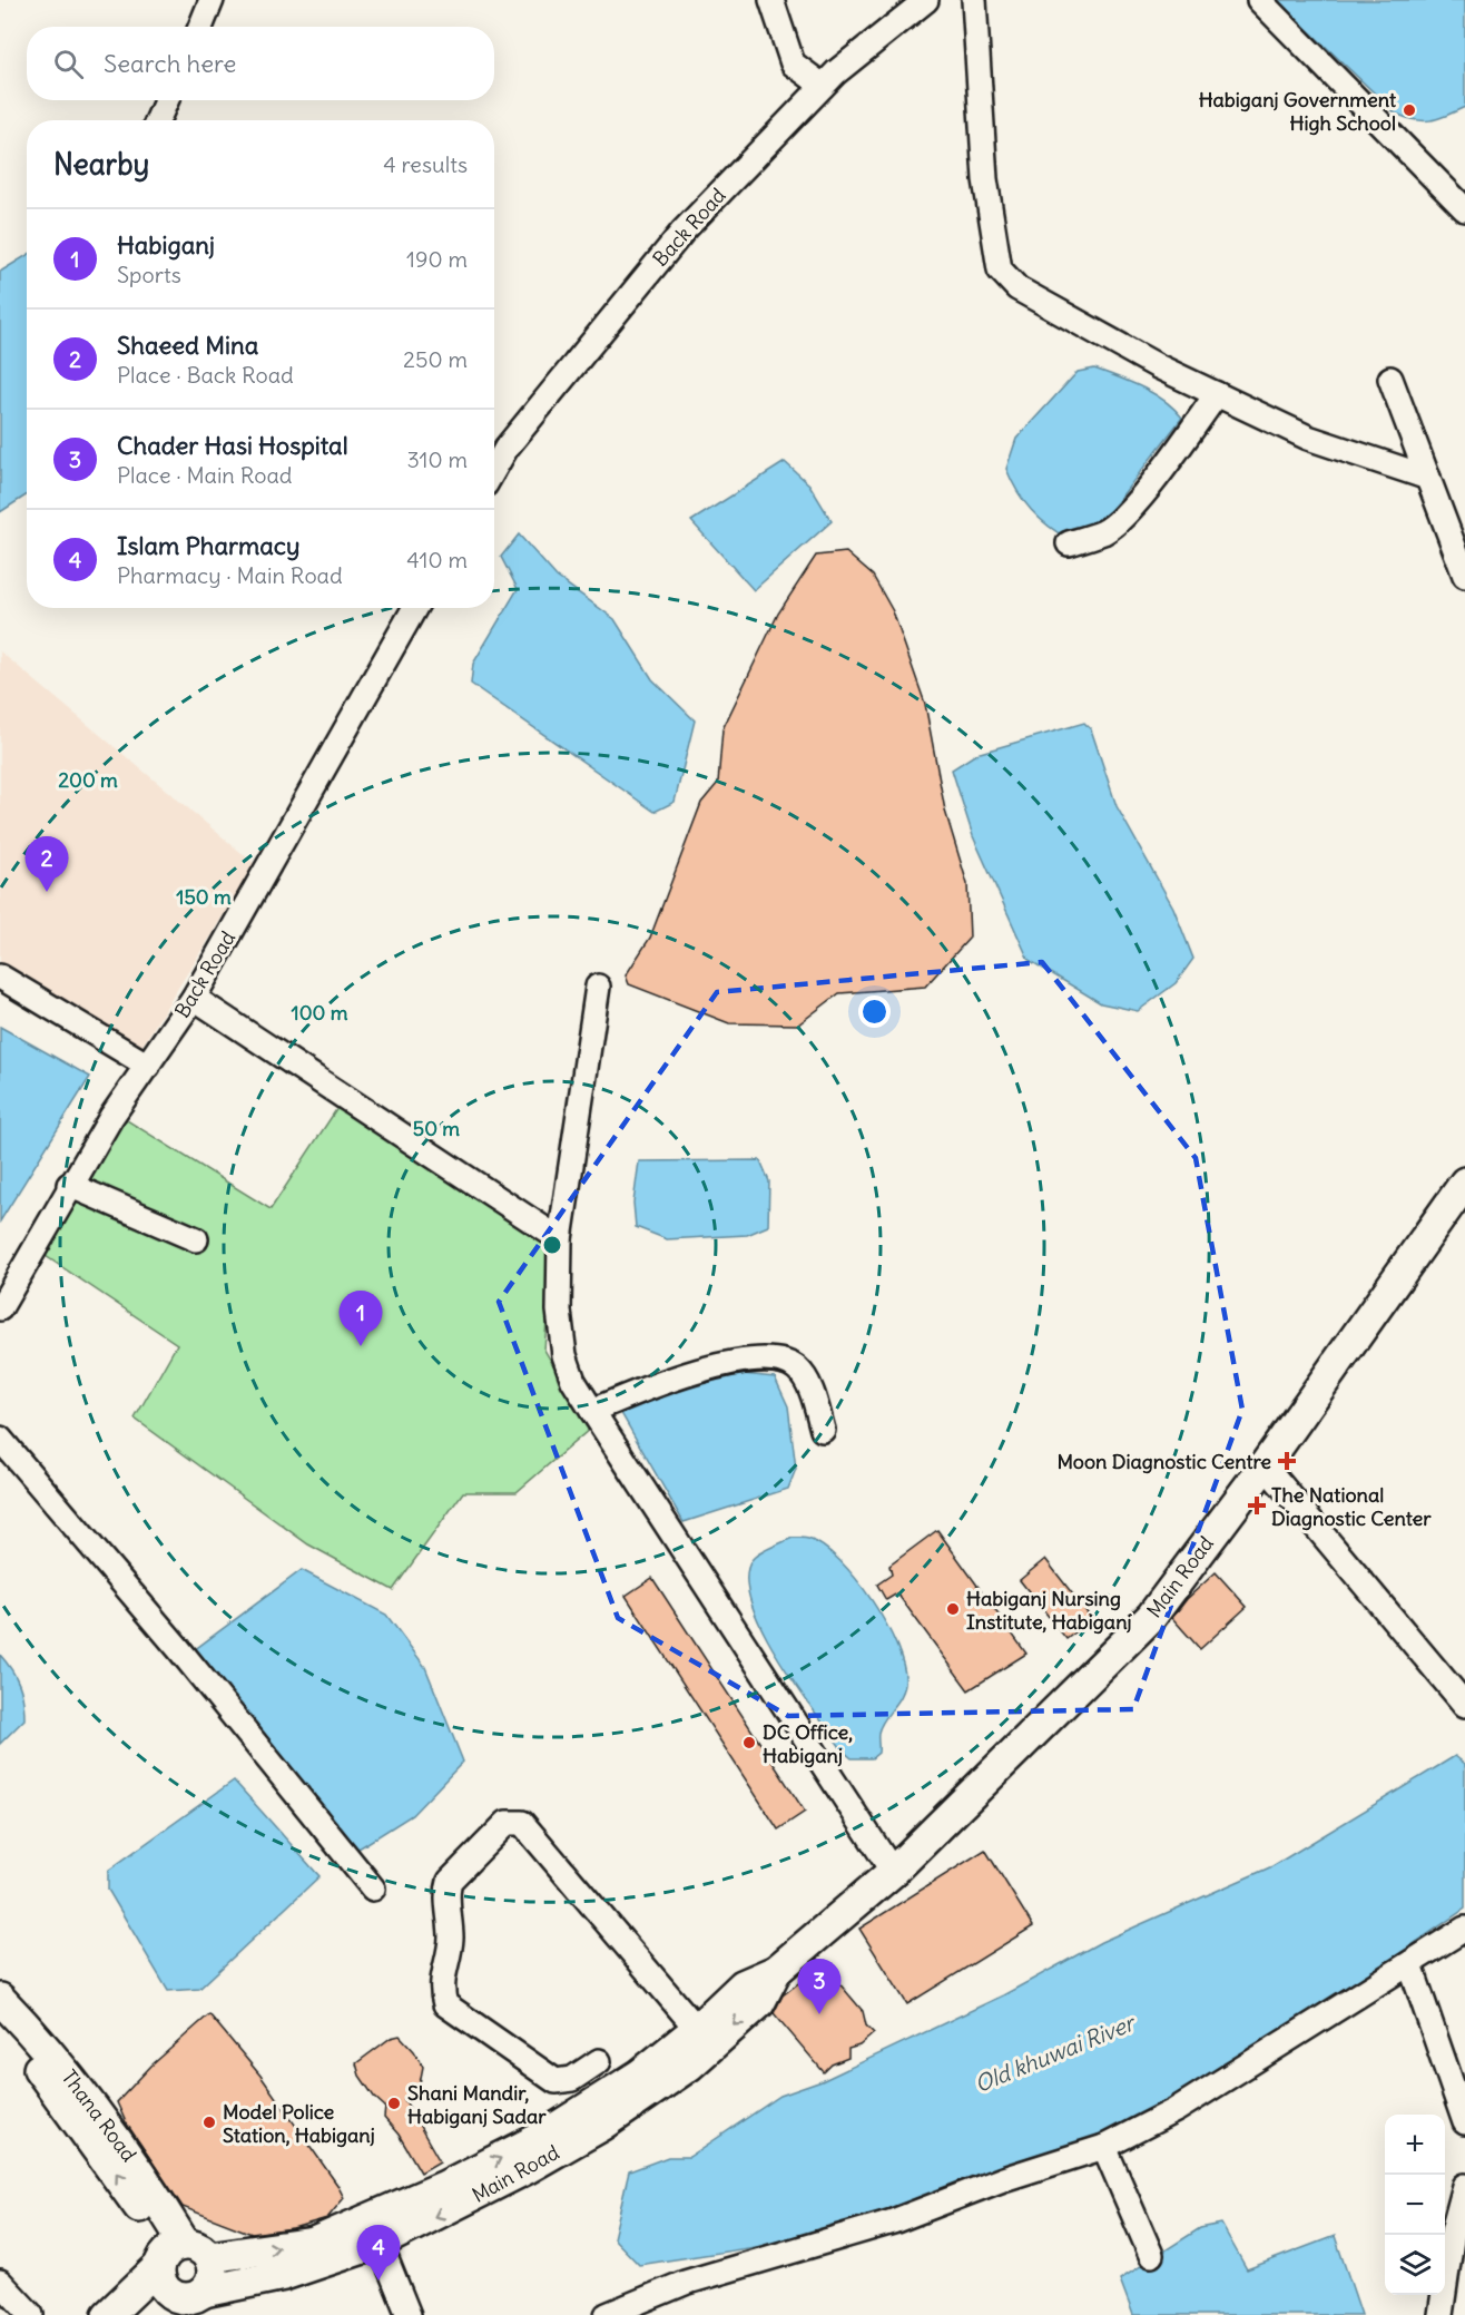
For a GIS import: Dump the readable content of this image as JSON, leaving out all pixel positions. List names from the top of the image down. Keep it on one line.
{"streets":{"main road":["Main Road","Thana Road"],"street":["Back Road"]},"crossings":[["Main Road","Thana Road"]],"water":["Old khuwai River"],"places":{"other":["Habiganj Government High School","Habiganj Nursing Institute, Habiganj","DC Office, Habiganj","Shani Mandir, Habiganj Sadar","Model Police Station, Habiganj"],"health":["Moon Diagnostic Centre","The National Diagnostic Center"]},"page":{"search":"Search here","heading":["Nearby","4 results"],"list":[{"mark":"1","name":"Habiganj","note":"Sports","value":"190 m"},{"mark":"2","name":"Shaeed Mina","note":"Place · Back Road","value":"250 m"},{"mark":"3","name":"Chader Hasi Hospital","note":"Place · Main Road","value":"310 m"},{"mark":"4","name":"Islam Pharmacy","note":"Pharmacy · Main Road","value":"410 m"}],"pins":["2","1","3","4"],"map_buttons":["+","−"]},"rings":["200 m","150 m","100 m","50 m"]}
